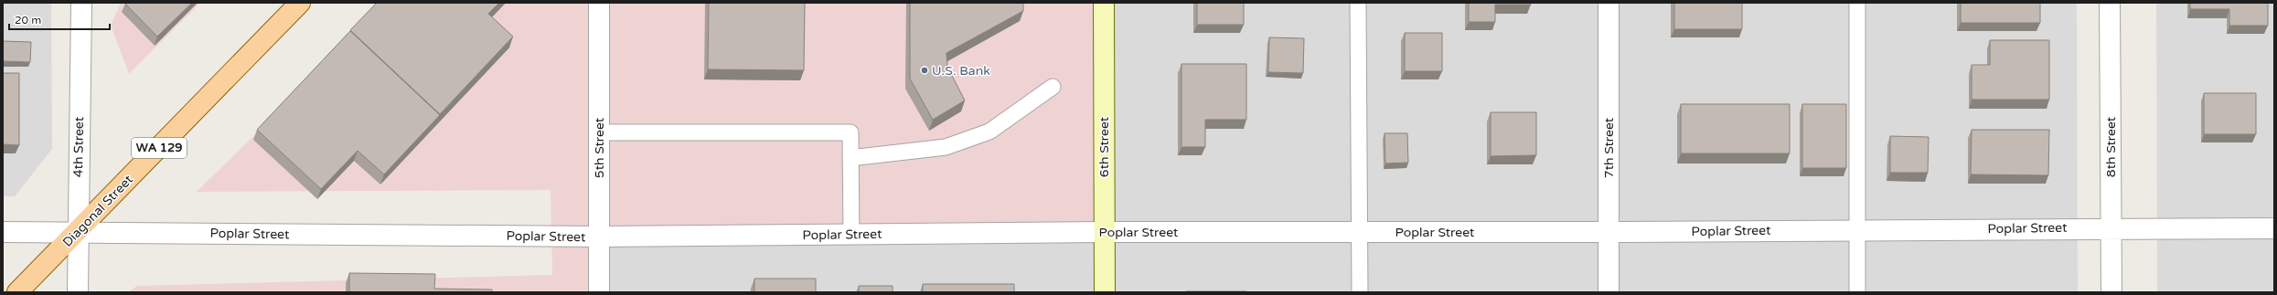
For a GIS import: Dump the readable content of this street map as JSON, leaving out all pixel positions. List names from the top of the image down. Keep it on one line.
{"streets":{"main road":["6th Street","WA 129","Diagonal Street"],"street":["4th Street","8th Street","5th Street","7th Street","Poplar Street"]},"crossings":[["4th Street","Diagonal Street"],["4th Street","Poplar Street"],["6th Street","Poplar Street"],["8th Street","Poplar Street"],["5th Street","Poplar Street"],["7th Street","Poplar Street"],["Diagonal Street","Poplar Street"]],"places":["U.S. Bank"],"scale_bar":"20 m"}
